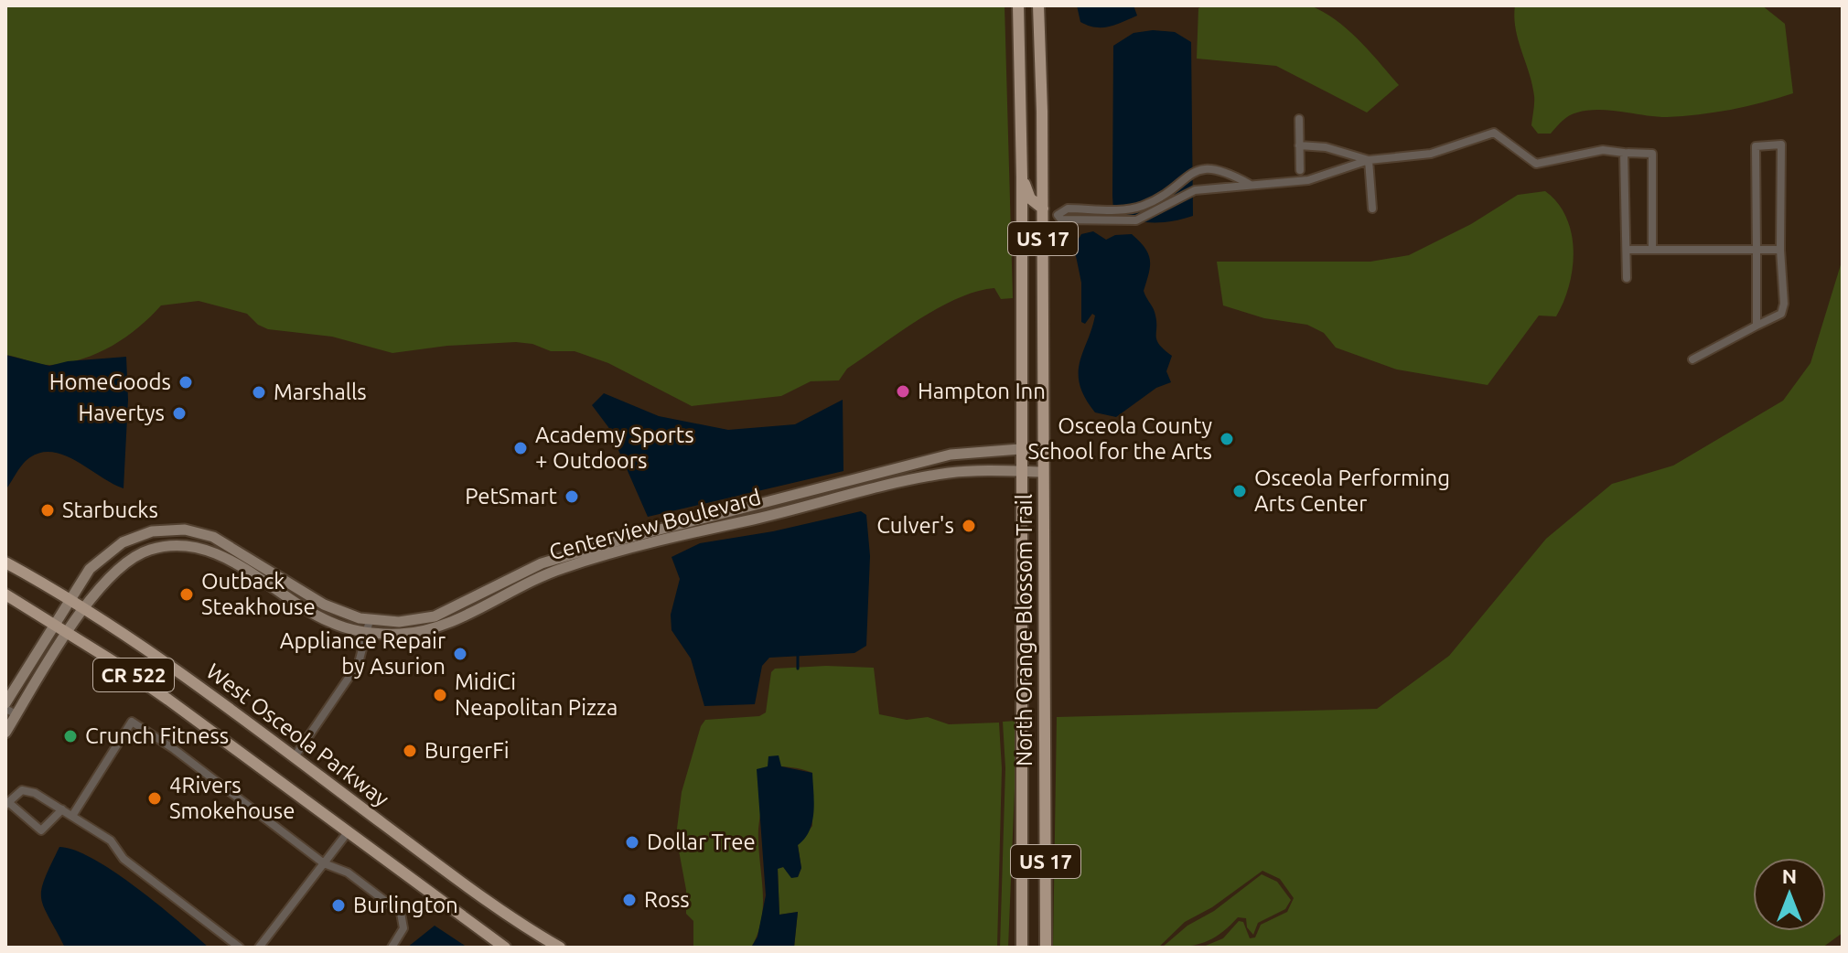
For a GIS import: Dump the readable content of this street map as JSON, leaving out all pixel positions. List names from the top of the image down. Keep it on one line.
{"streets":{"main road":["US 17","North Orange Blossom Trail","CR 522","West Osceola Parkway"],"street":["Centerview Boulevard"]},"crossings":[["Centerview Boulevard","North Orange Blossom Trail"],["Centerview Boulevard","CR 522"],["Centerview Boulevard","West Osceola Parkway"]],"places":["HomeGoods","Hampton Inn","Marshalls","Havertys","Osceola County School for the Arts","Academy Sports + Outdoors","Osceola Performing Arts Center","PetSmart","Starbucks","Culver's","Outback Steakhouse","Appliance Repair by Asurion","MidiCi Neapolitan Pizza","Crunch Fitness","BurgerFi","4Rivers Smokehouse","Dollar Tree","Ross","Burlington"],"north":"top"}
